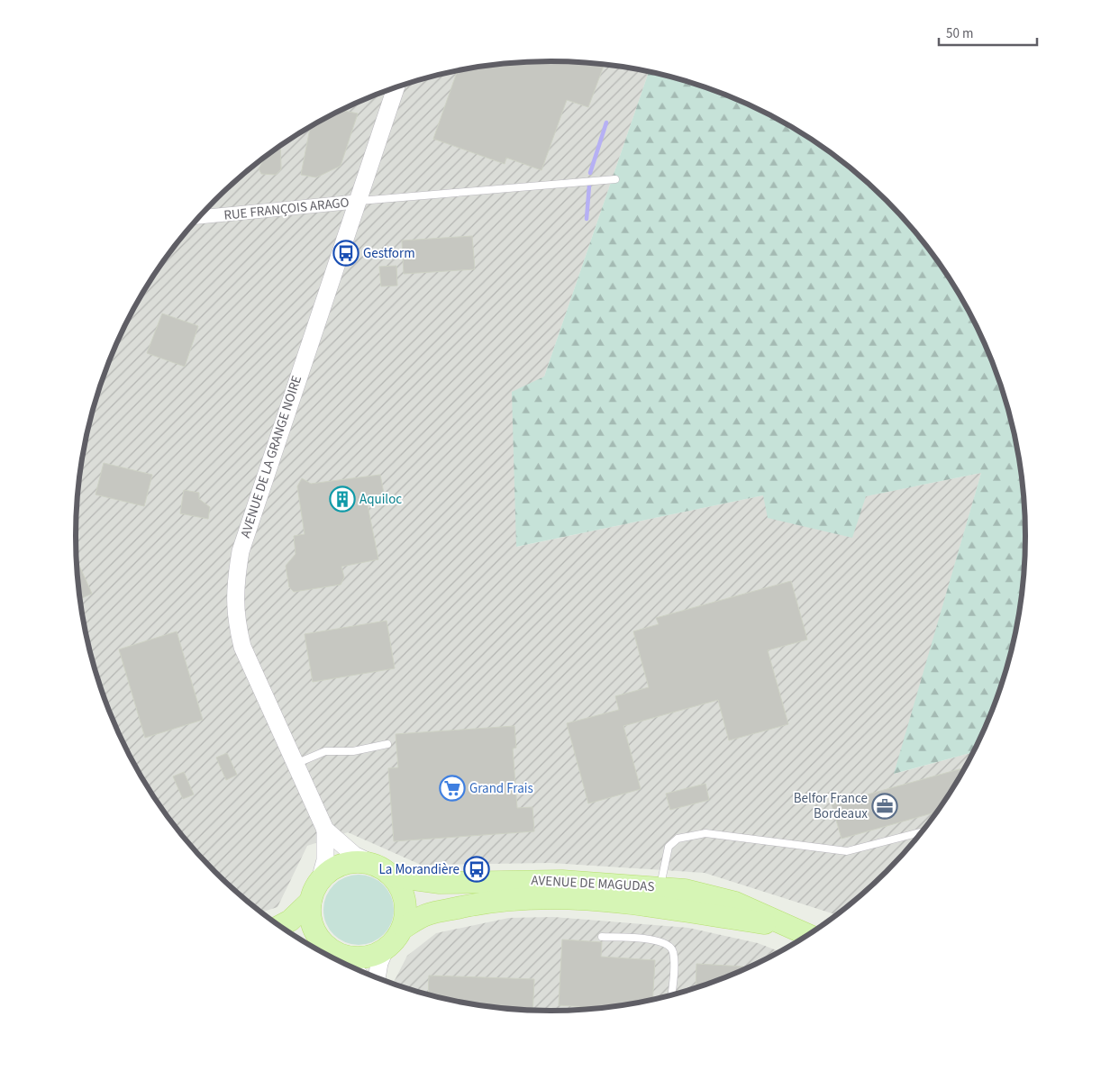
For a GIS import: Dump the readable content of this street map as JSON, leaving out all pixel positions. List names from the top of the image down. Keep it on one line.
{"streets":{"main road":["AVENUE DE MAGUDAS"],"street":["RUE FRANÇOIS ARAGO","AVENUE DE LA GRANGE NOIRE"]},"crossings":[["RUE FRANÇOIS ARAGO","AVENUE DE LA GRANGE NOIRE"],["AVENUE DE LA GRANGE NOIRE","AVENUE DE MAGUDAS"]],"places":{"bus stop":["Gestform","La Morandière"],"building":["Aquiloc"],"supermarket":["Grand Frais"],"office":["Belfor France Bordeaux"]},"scale_bar":"50 m"}
